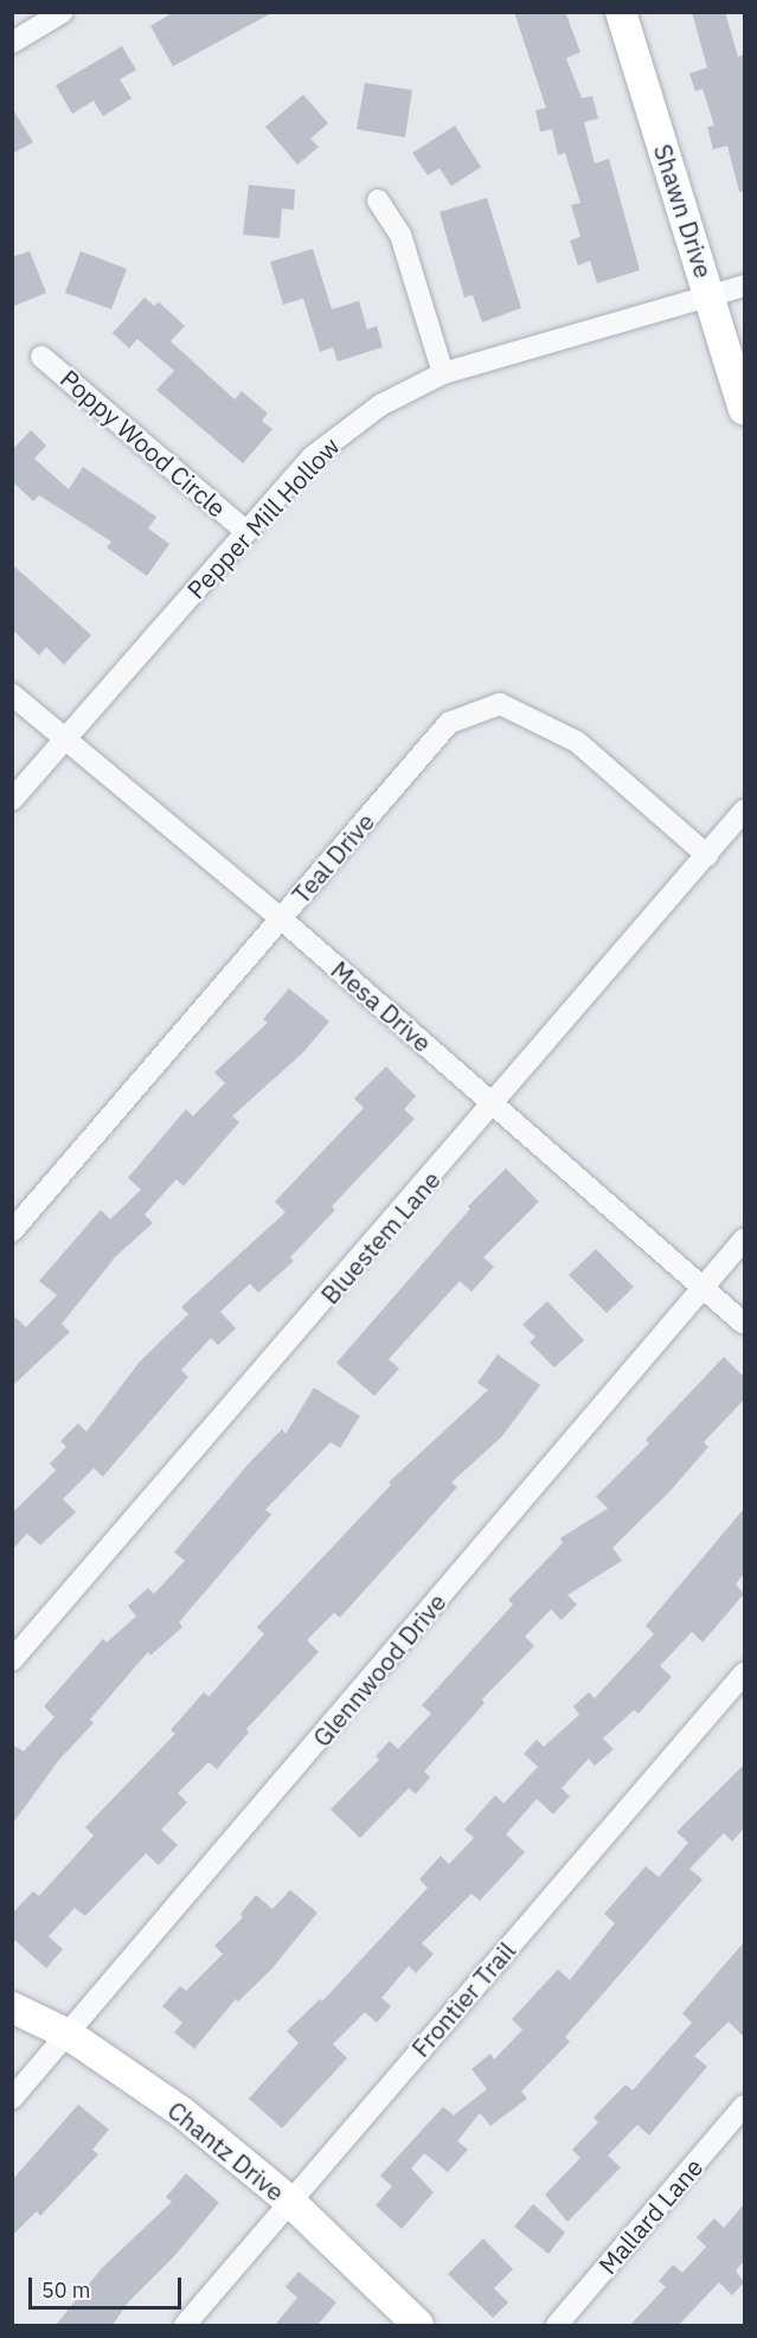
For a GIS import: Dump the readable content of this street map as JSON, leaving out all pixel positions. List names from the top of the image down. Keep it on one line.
{"streets":{"street":["Shawn Drive","Poppy Wood Circle","Pepper Mill Hollow","Teal Drive","Mesa Drive","Bluestem Lane","Glennwood Drive","Frontier Trail","Chantz Drive","Mallard Lane"]},"crossings":[["Shawn Drive","Pepper Mill Hollow"],["Poppy Wood Circle","Pepper Mill Hollow"],["Pepper Mill Hollow","Mesa Drive"],["Teal Drive","Mesa Drive"],["Teal Drive","Bluestem Lane"],["Mesa Drive","Bluestem Lane"],["Mesa Drive","Glennwood Drive"],["Glennwood Drive","Chantz Drive"],["Frontier Trail","Chantz Drive"]],"scale_bar":"50 m"}
